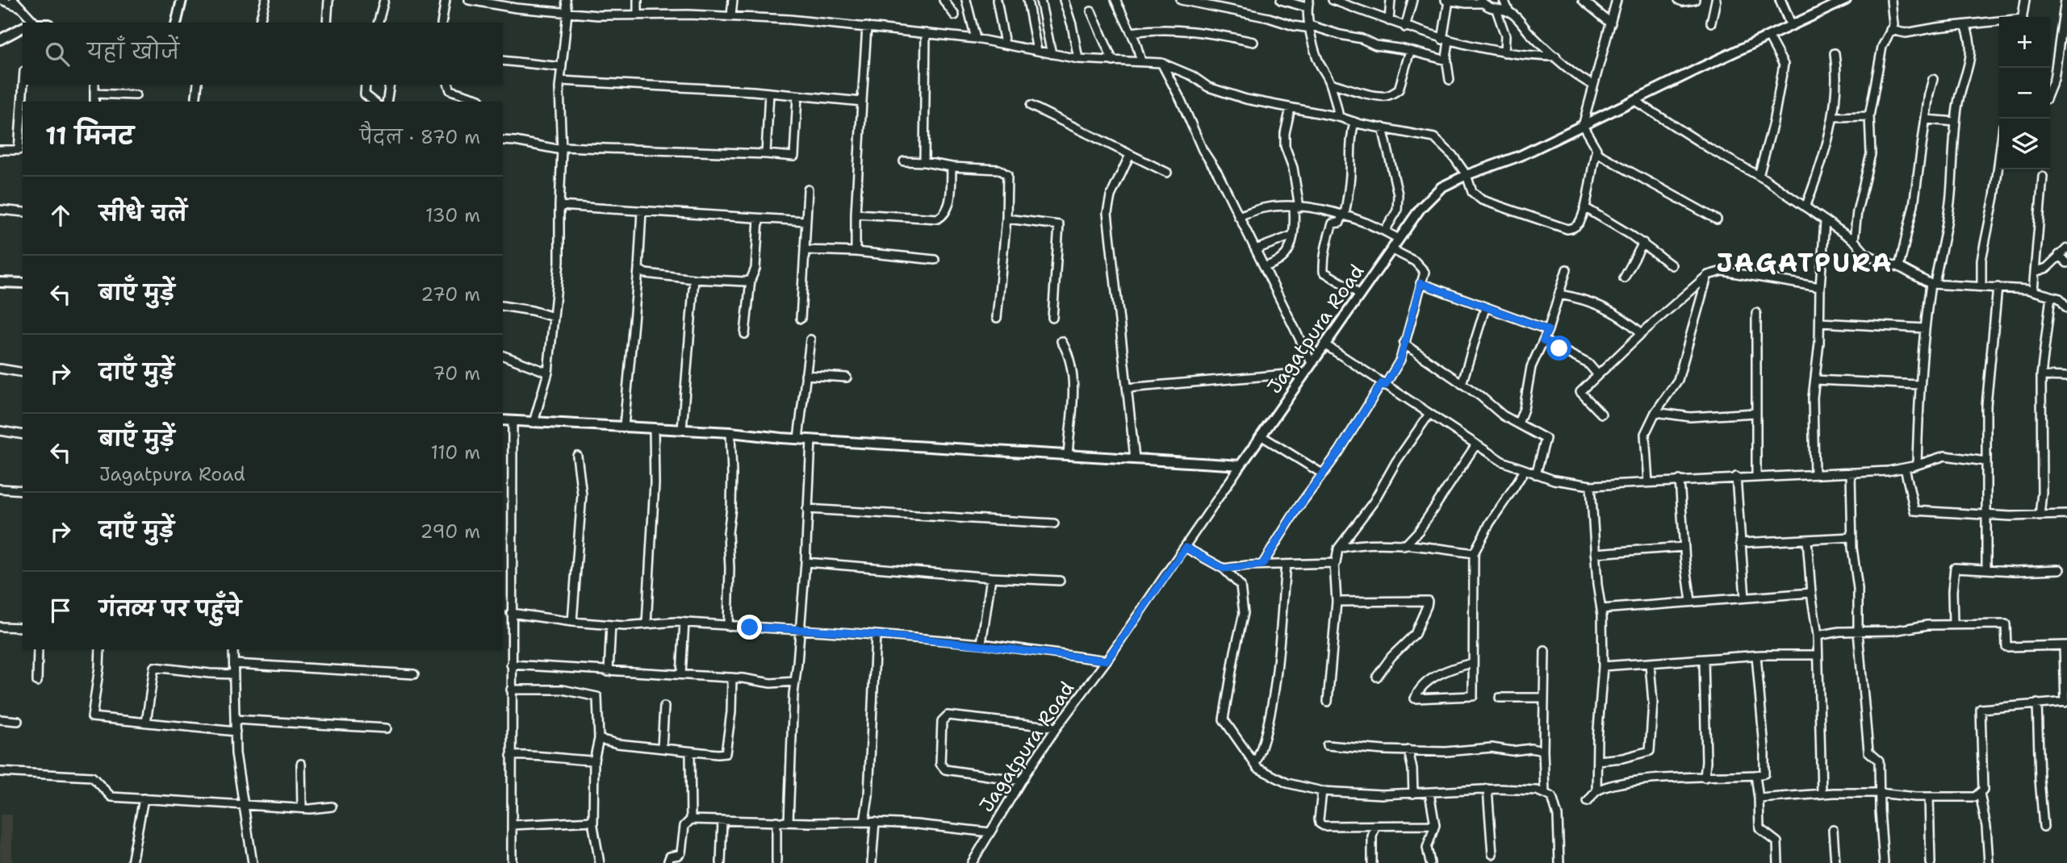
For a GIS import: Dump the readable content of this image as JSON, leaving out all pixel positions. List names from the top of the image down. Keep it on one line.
{"streets":{"street":["Jagatpura Road"]},"districts":["JAGATPURA"],"page":{"map_buttons":["+","−"],"search":"यहाँ खोजें","heading":["11 मिनट","पैदल · 870 m"],"list":[["सीधे चलें","130 m"],["बाएँ मुड़ें","270 m"],["दाएँ मुड़ें","70 m"],["बाएँ मुड़ें","Jagatpura Road","110 m"],["दाएँ मुड़ें","290 m"],"गंतव्य पर पहुँचे"]}}
